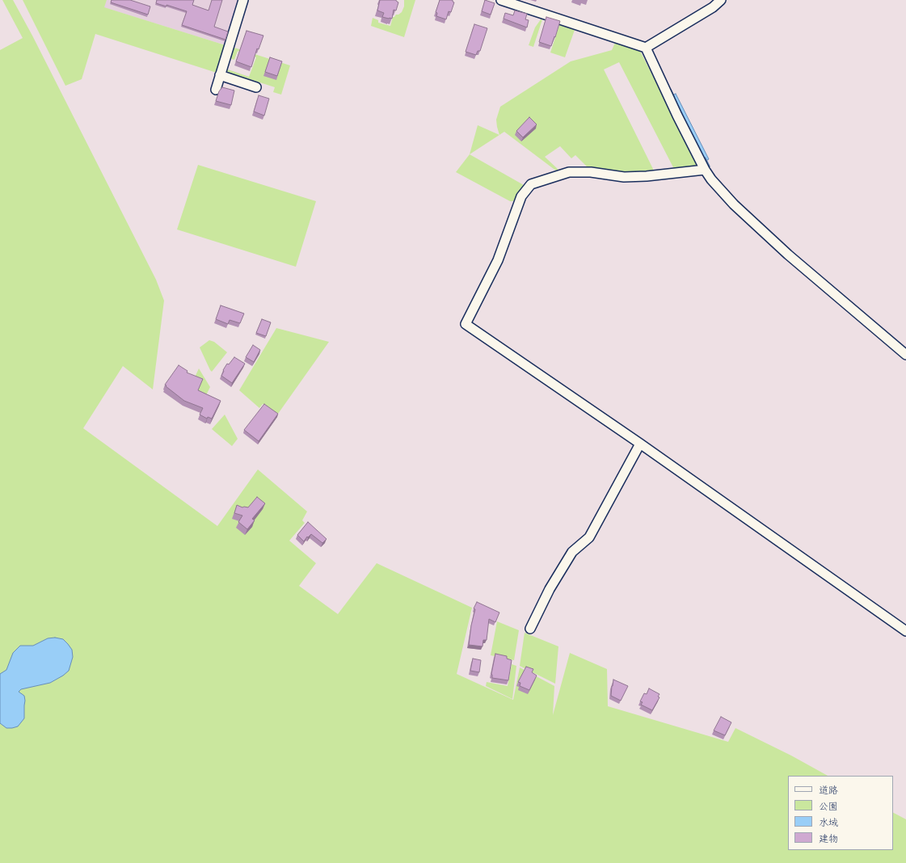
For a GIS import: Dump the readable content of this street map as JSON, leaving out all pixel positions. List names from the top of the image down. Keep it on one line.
{"legend":["道路","公園","水域","建物"]}
